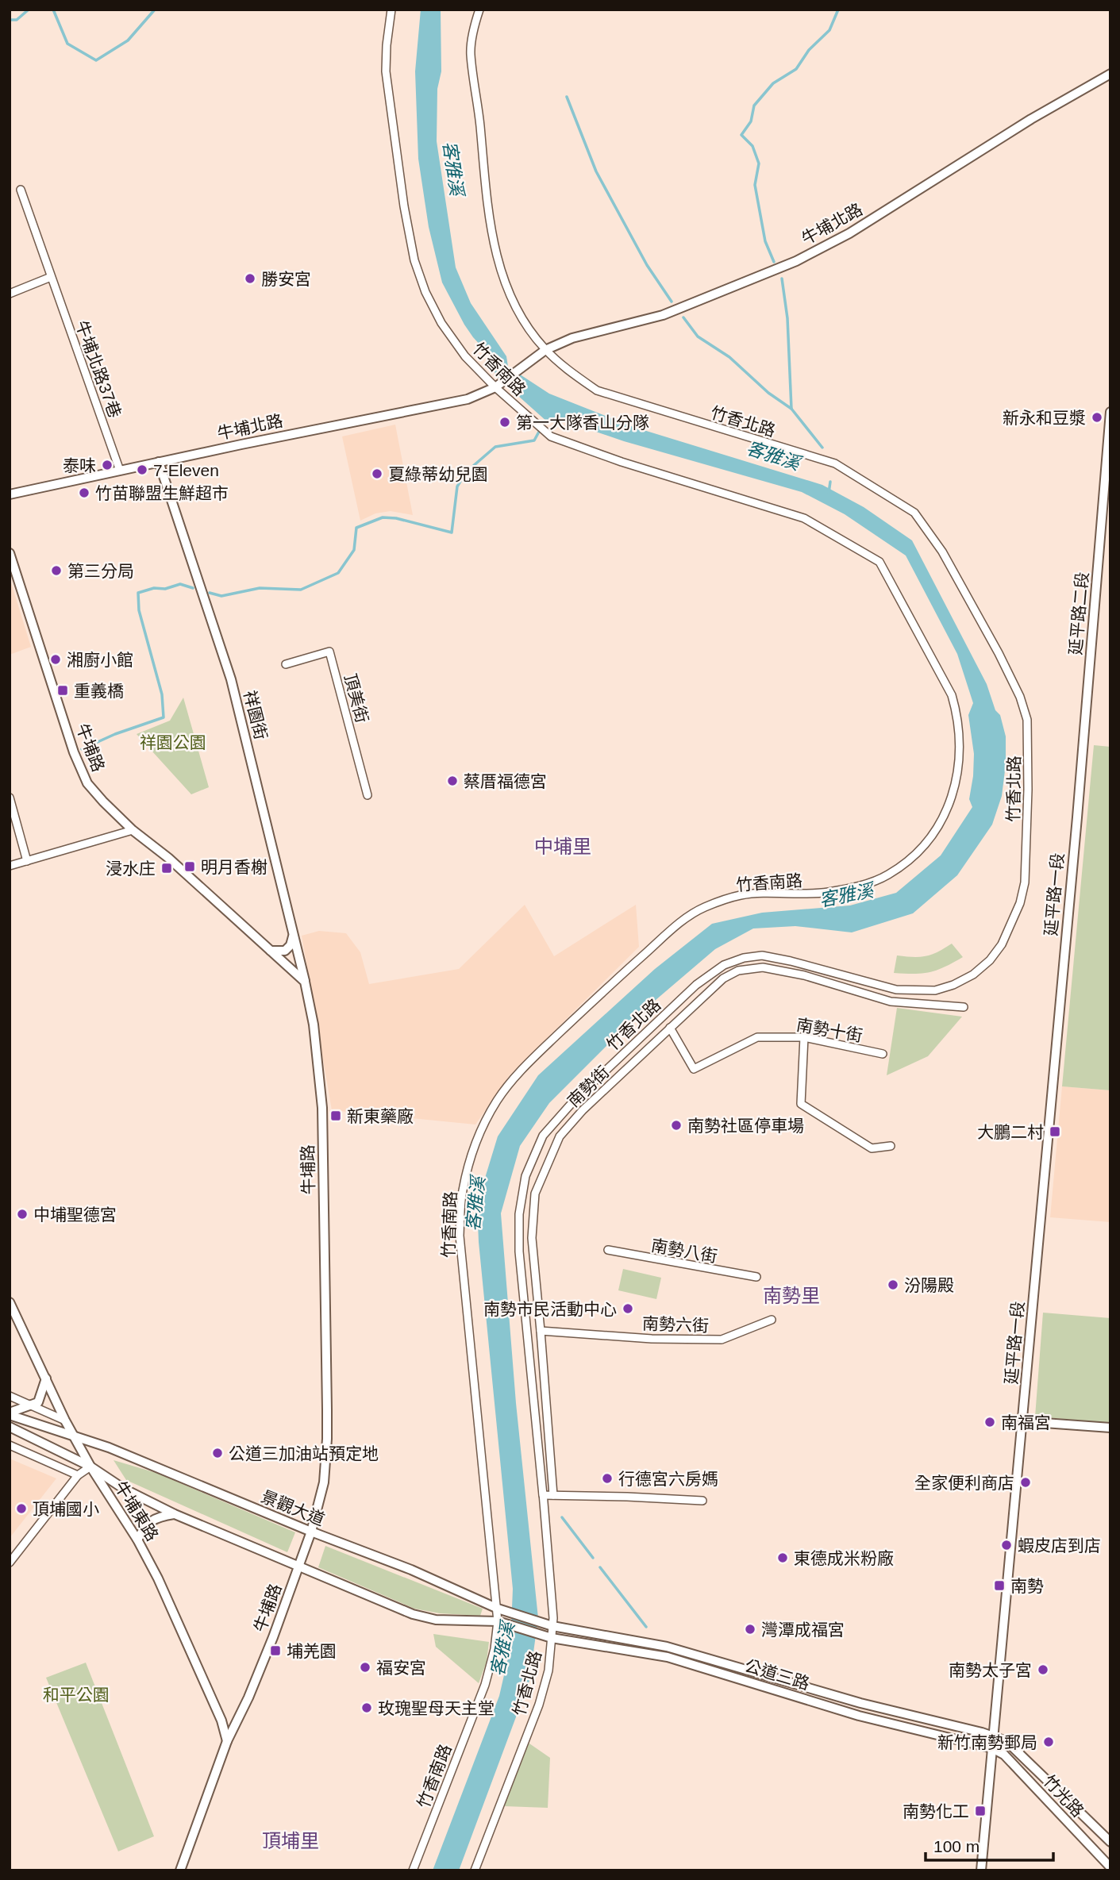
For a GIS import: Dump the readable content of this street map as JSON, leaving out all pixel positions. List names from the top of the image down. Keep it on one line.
{"streets":{"street":["牛埔北路","牛埔北路37巷","竹香南路","竹香北路","延平路二段","頂美街","祥園街","牛埔路","延平路一段","南勢十街","南勢街","南勢八街","南勢六街","景觀大道","牛埔東路","公道三路","竹光路"]},"crossings":[["牛埔北路","牛埔北路37巷"],["牛埔北路","竹香南路"],["牛埔北路","竹香北路"],["牛埔北路","祥園街"],["竹香南路","景觀大道"],["竹香南路","公道三路"],["竹香北路","景觀大道"],["竹香北路","公道三路"],["延平路二段","延平路一段"],["祥園街","牛埔路"],["牛埔路","景觀大道"],["牛埔路","牛埔東路"],["延平路一段","公道三路"],["延平路一段","竹光路"],["南勢十街","南勢街"],["南勢街","南勢六街"],["景觀大道","牛埔東路"],["景觀大道","公道三路"],["公道三路","竹光路"]],"districts":["中埔里","南勢里","頂埔里"],"water":["客雅溪"],"parks":["祥園公園","和平公園"],"places":{"other":["勝安宮","新永和豆漿","第一大隊香山分隊","泰味","7-Eleven","夏綠蒂幼兒園","竹苗聯盟生鮮超市","第三分局","湘廚小館","蔡厝福德宮","南勢社區停車場","中埔聖德宮","汾陽殿","南勢市民活動中心","南福宮","公道三加油站預定地","行德宮六房媽","全家便利商店","頂埔國小","蝦皮店到店","東德成米粉廠","灣潭成福宮","福安宮","南勢太子宮","玫瑰聖母天主堂","新竹南勢郵局"],"transit":["重義橋","明月香榭","浸水庄","新東藥廠","大鵬二村","南勢","埔羌園","南勢化工"]},"scale_bar":"100 m"}
